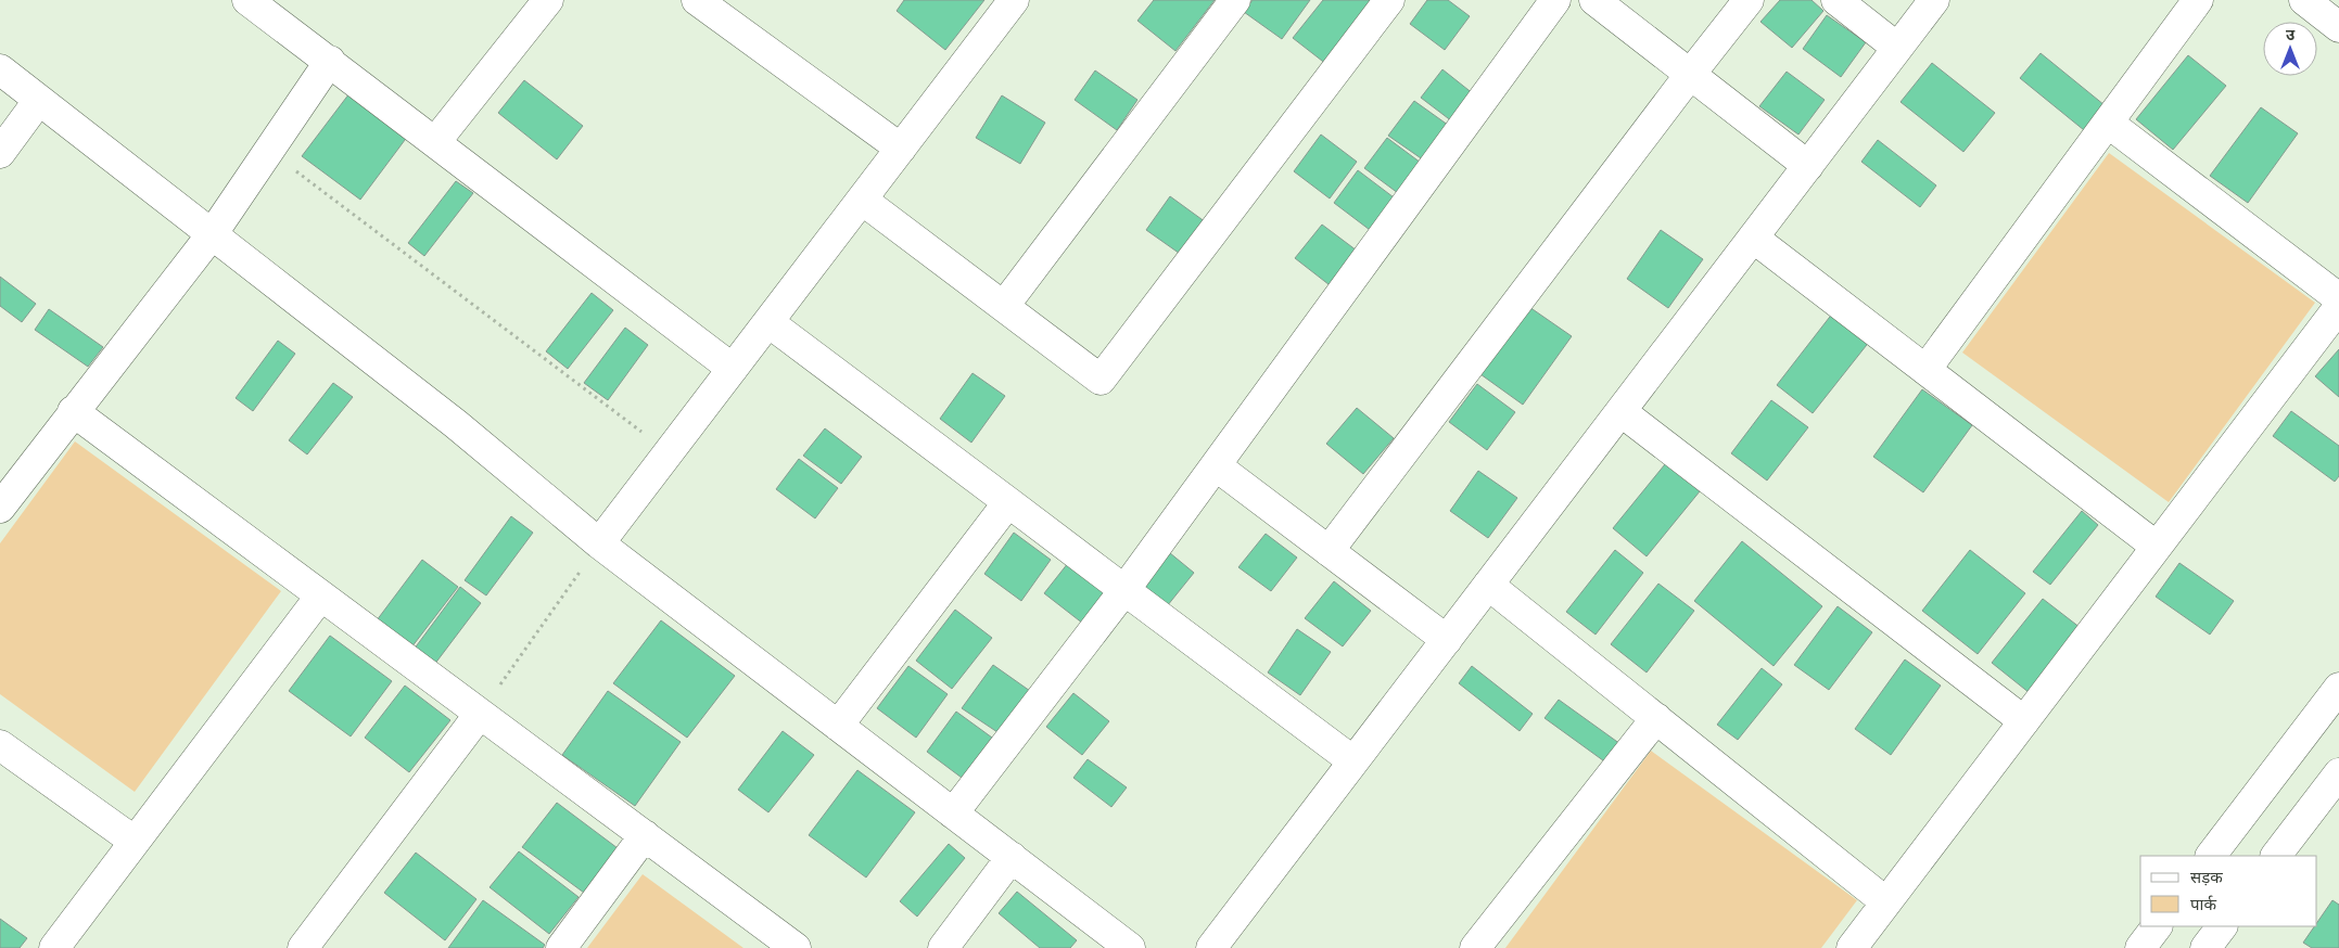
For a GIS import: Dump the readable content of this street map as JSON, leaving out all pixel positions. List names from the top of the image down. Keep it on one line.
{"legend":["सड़क","पार्क"],"north":"top"}
